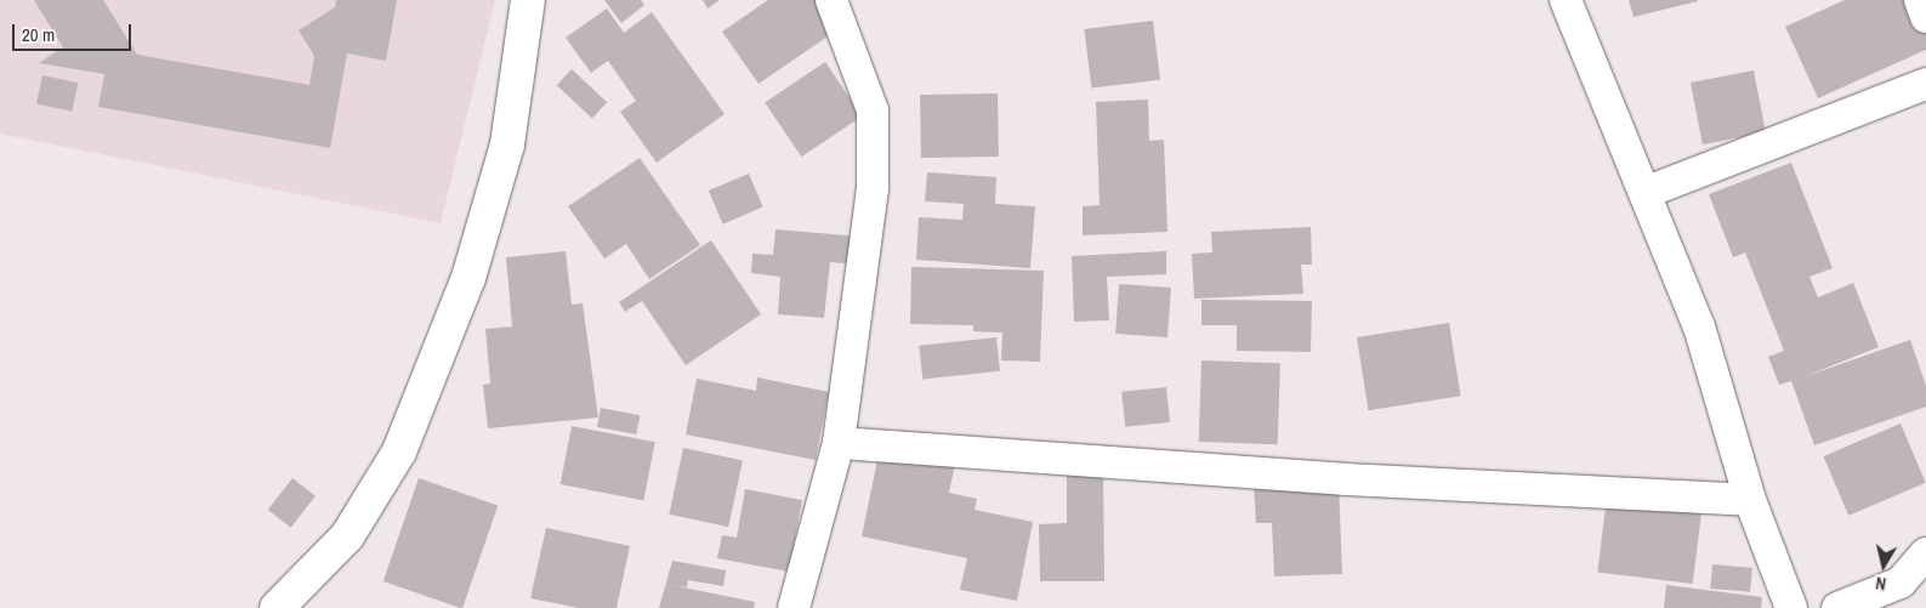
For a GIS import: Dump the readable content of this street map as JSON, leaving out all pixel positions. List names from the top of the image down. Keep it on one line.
{"scale_bar":"20 m","north":"bottom"}
